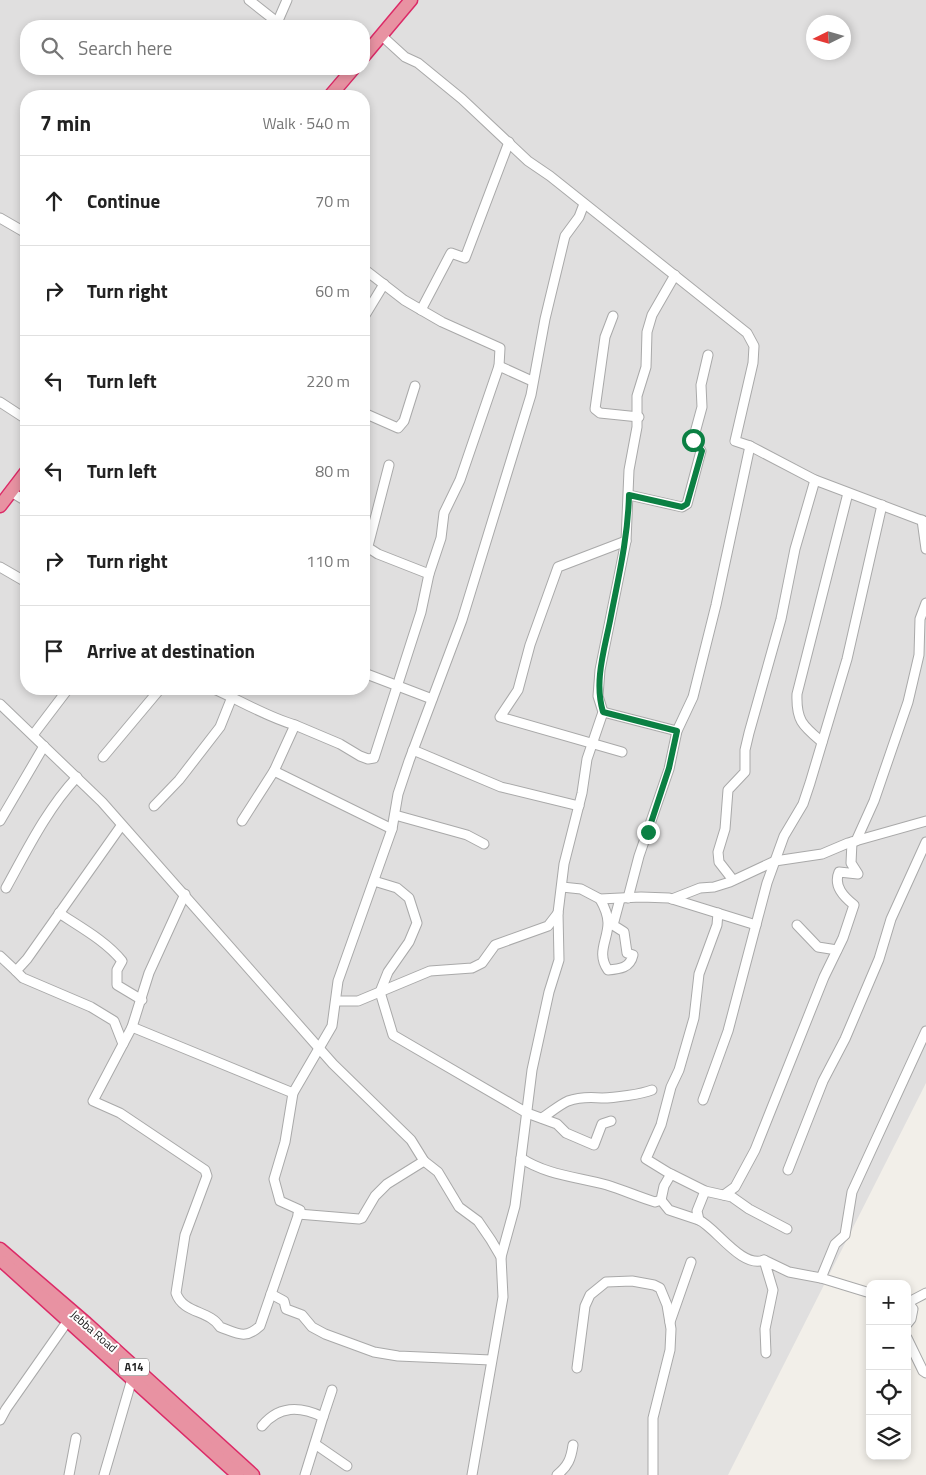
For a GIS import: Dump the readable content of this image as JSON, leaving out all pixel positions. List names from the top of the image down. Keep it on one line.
{"streets":{"highway":["Jebba Road","A14"]},"north":"left","page":{"search":"Search here","heading":["7 min","Walk · 540 m"],"list":[["Continue","70 m"],["Turn right","60 m"],["Turn left","220 m"],["Turn left","80 m"],["Turn right","110 m"],"Arrive at destination"],"map_buttons":["+","−"]}}
